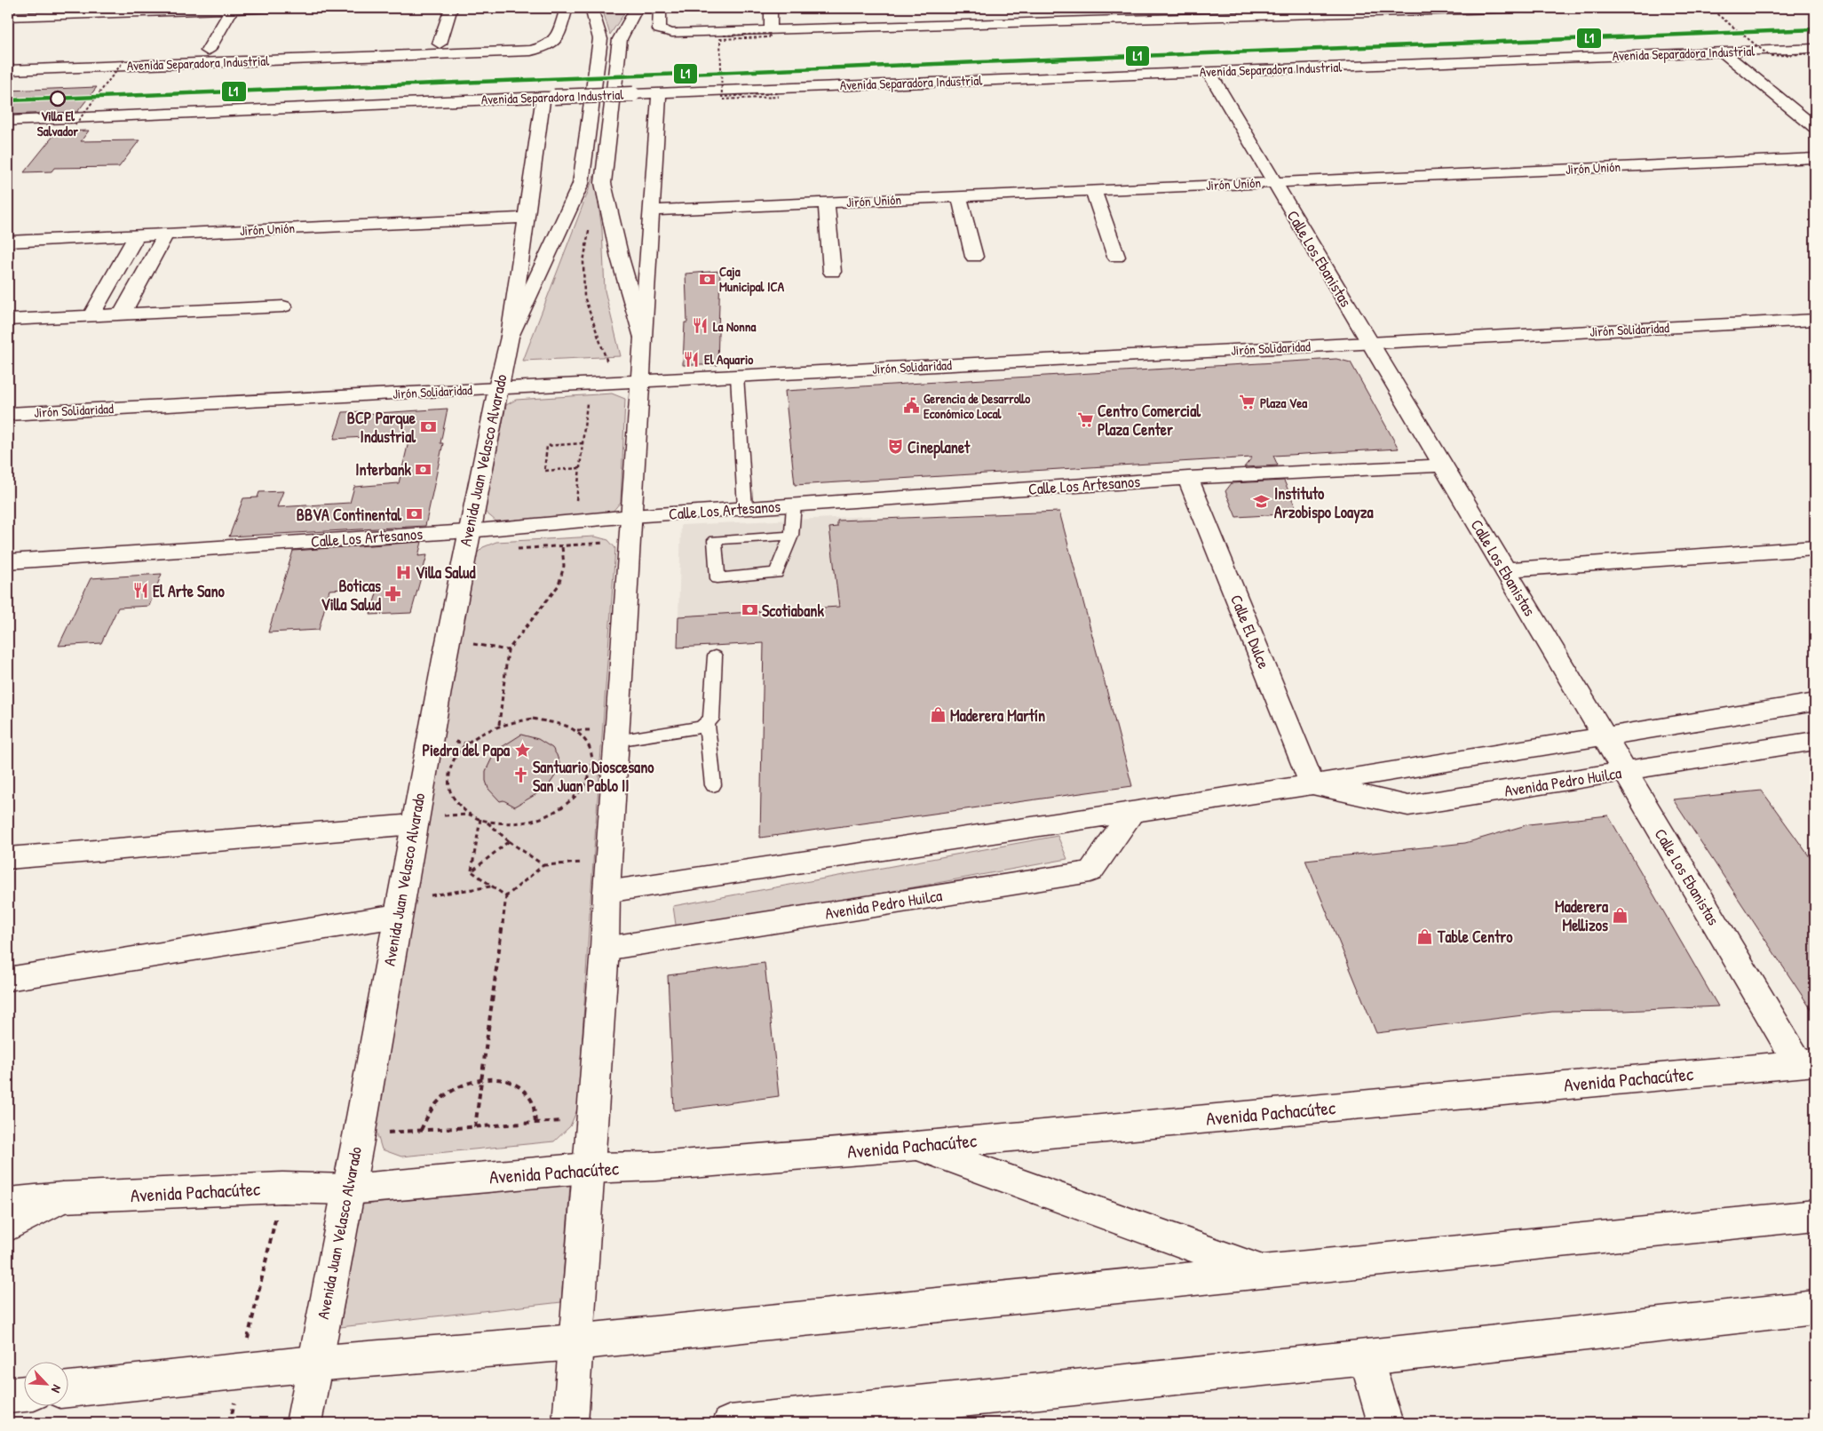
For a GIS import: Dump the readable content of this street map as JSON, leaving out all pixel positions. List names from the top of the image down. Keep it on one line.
{"streets":{"street":["Avenida Separadora Industrial","Jirón Unión","Calle Los Ebanistas","Jirón Solidaridad","Avenida Juan Velasco Alvarado","Calle Los Artesanos","Calle El Dulce","Avenida Pedro Huilca","Avenida Pachacútec"]},"crossings":[["Avenida Separadora Industrial","Calle Los Ebanistas"],["Avenida Separadora Industrial","Avenida Juan Velasco Alvarado"],["Jirón Unión","Calle Los Ebanistas"],["Jirón Unión","Avenida Juan Velasco Alvarado"],["Calle Los Ebanistas","Jirón Solidaridad"],["Calle Los Ebanistas","Calle Los Artesanos"],["Calle Los Ebanistas","Avenida Pedro Huilca"],["Calle Los Ebanistas","Avenida Pachacútec"],["Jirón Solidaridad","Avenida Juan Velasco Alvarado"],["Avenida Juan Velasco Alvarado","Calle Los Artesanos"],["Avenida Juan Velasco Alvarado","Avenida Pachacútec"],["Calle Los Artesanos","Calle El Dulce"],["Calle El Dulce","Avenida Pedro Huilca"]],"places":{"other":["Villa El Salvador"],"bank":["Caja Municipal ICA","BCP Parque Industrial","Interbank","BBVA Continental","Scotiabank"],"restaurant":["La Nonna","El Aquario","El Arte Sano"],"supermarket":["Plaza Vea","Centro Comercial Plaza Center"],"public building":["Gerencia de Desarrollo Económico Local"],"theatre":["Cineplanet"],"school or university":["Instituto Arzobispo Loayza"],"hospital":["Villa Salud"],"pharmacy":["Boticas Villa Salud"],"shop":["Maderera Martín","Maderera Mellizos","Table Centro"],"place":["Piedra del Papa"],"church":["Santuario Dioscesano San Juan Pablo II"]},"lines":["transit line L1"],"north":"bottom right"}
